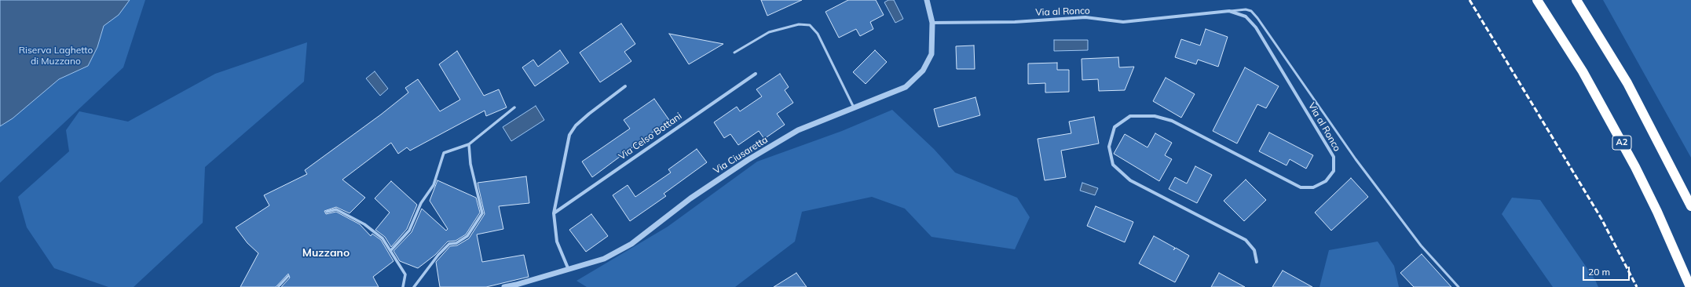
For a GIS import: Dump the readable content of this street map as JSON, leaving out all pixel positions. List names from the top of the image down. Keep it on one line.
{"streets":{"highway":["A2"],"street":["Via al Ronco","Via Celso Bottani","Via Ciusaretta"]},"crossings":[["Via al Ronco","Via Ciusaretta"]],"districts":["Muzzano"],"parks":["Riserva Laghetto di Muzzano"],"scale_bar":"20 m"}
